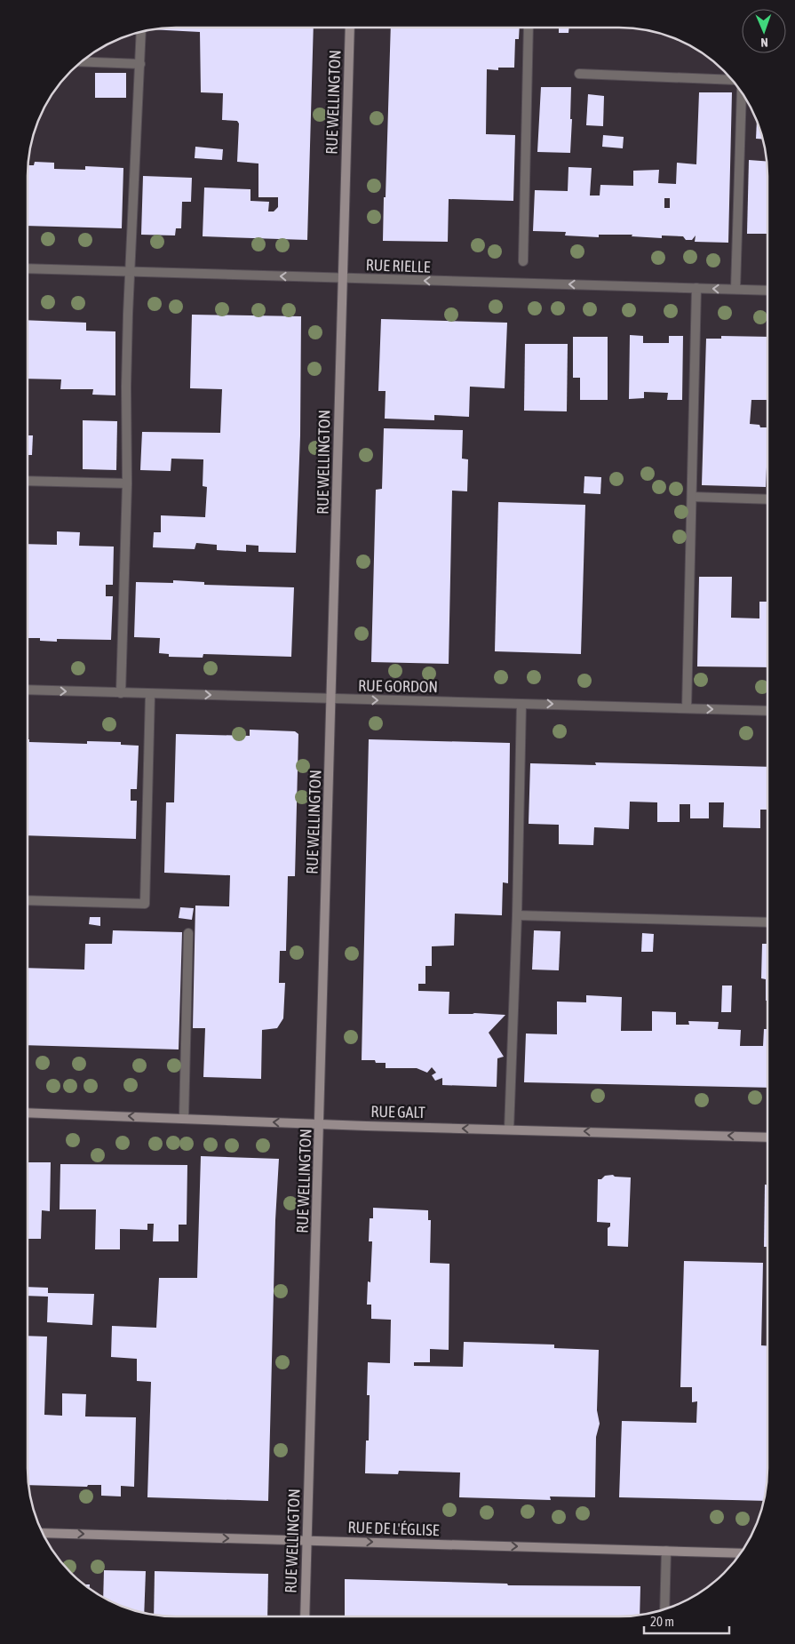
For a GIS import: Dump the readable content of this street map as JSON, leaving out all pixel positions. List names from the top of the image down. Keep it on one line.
{"streets":{"main road":["RUE WELLINGTON","RUE GALT","RUE DE L'ÉGLISE"],"street":["RUE RIELLE","RUE GORDON"]},"crossings":[["RUE WELLINGTON","RUE RIELLE"],["RUE WELLINGTON","RUE GORDON"],["RUE WELLINGTON","RUE GALT"],["RUE WELLINGTON","RUE DE L'ÉGLISE"]],"one_way":["RUE RIELLE","RUE GORDON","RUE GALT","RUE DE L'ÉGLISE"],"scale_bar":"20 m","north":"bottom"}
